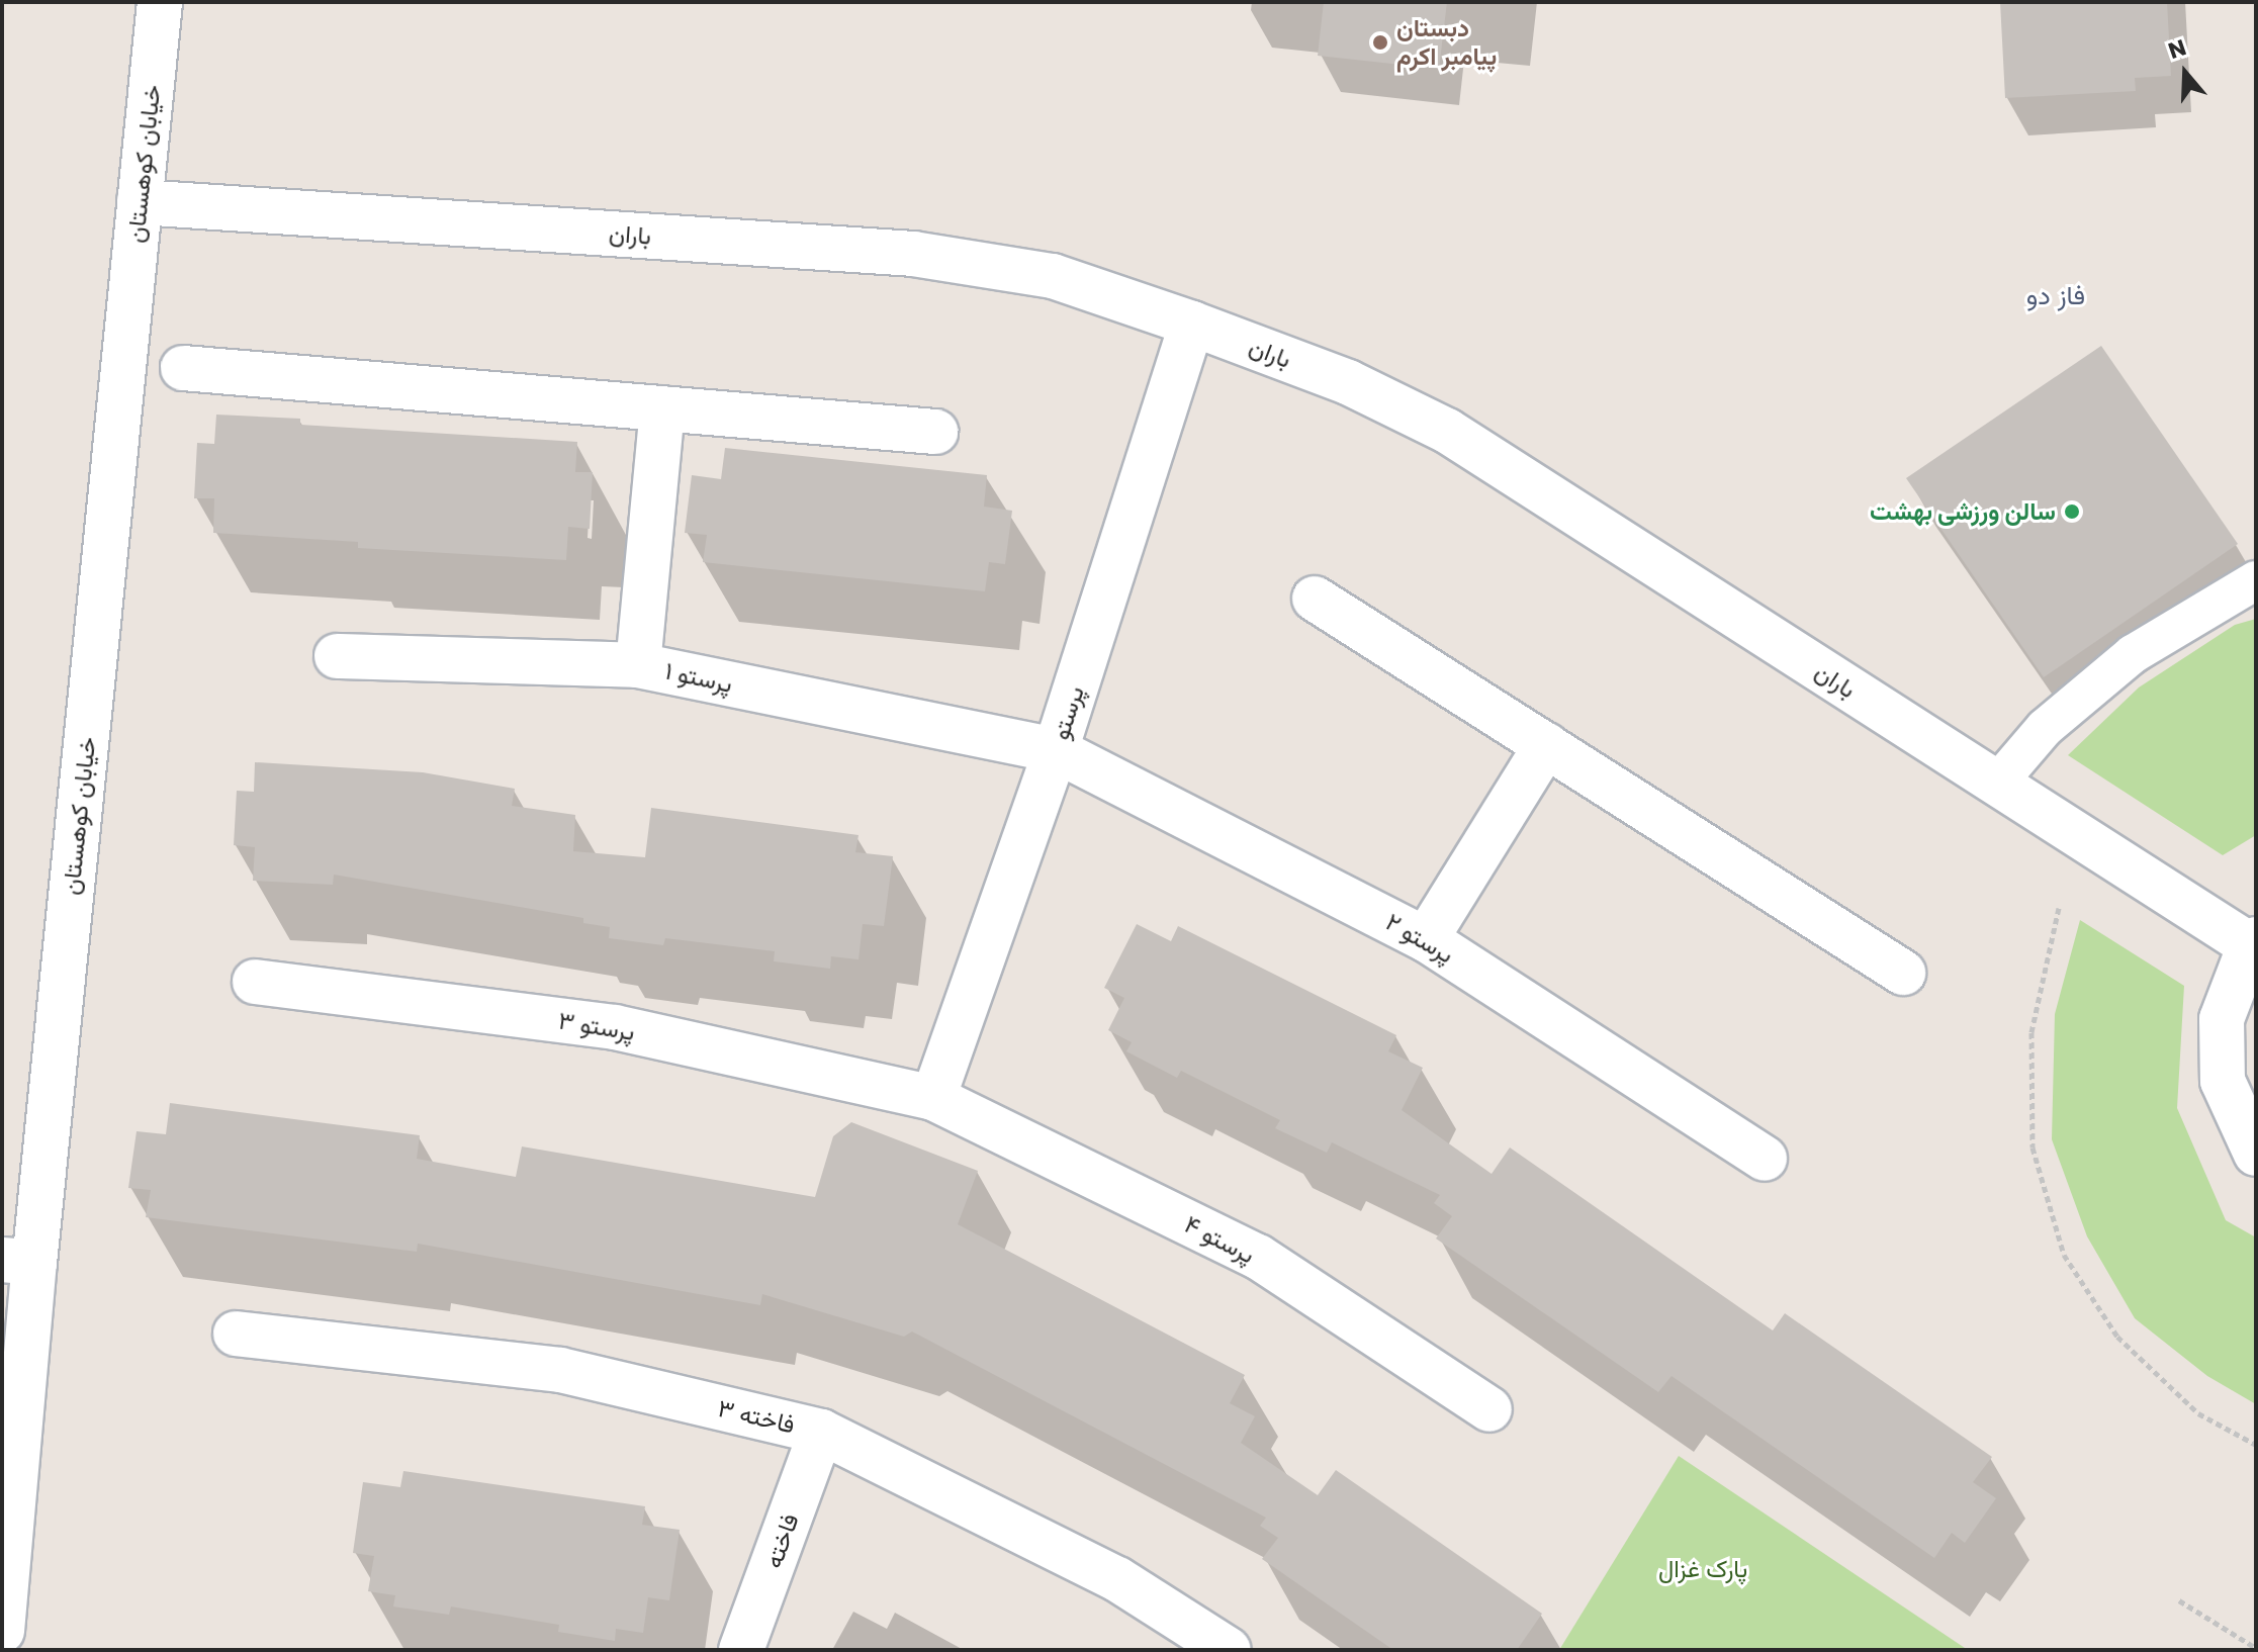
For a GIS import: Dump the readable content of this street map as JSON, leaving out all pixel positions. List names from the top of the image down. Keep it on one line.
{"streets":{"street":["خیابان کوهستان","باران","پرستو ۱","پرستو","پرستو ۲","پرستو ۳","پرستو ۴","فاخته ۳","فاخته"]},"crossings":[["خیابان کوهستان","باران"],["باران","پرستو"],["پرستو ۱","پرستو"],["پرستو ۱","پرستو ۲"],["پرستو","پرستو ۲"],["پرستو","پرستو ۳"],["پرستو","پرستو ۴"],["پرستو ۳","پرستو ۴"],["فاخته ۳","فاخته"]],"districts":["فاز دو"],"parks":["پارک غزال"],"places":["دبستان پیامبر اکرم","سالن ورزشی بهشت"],"north":"top"}
